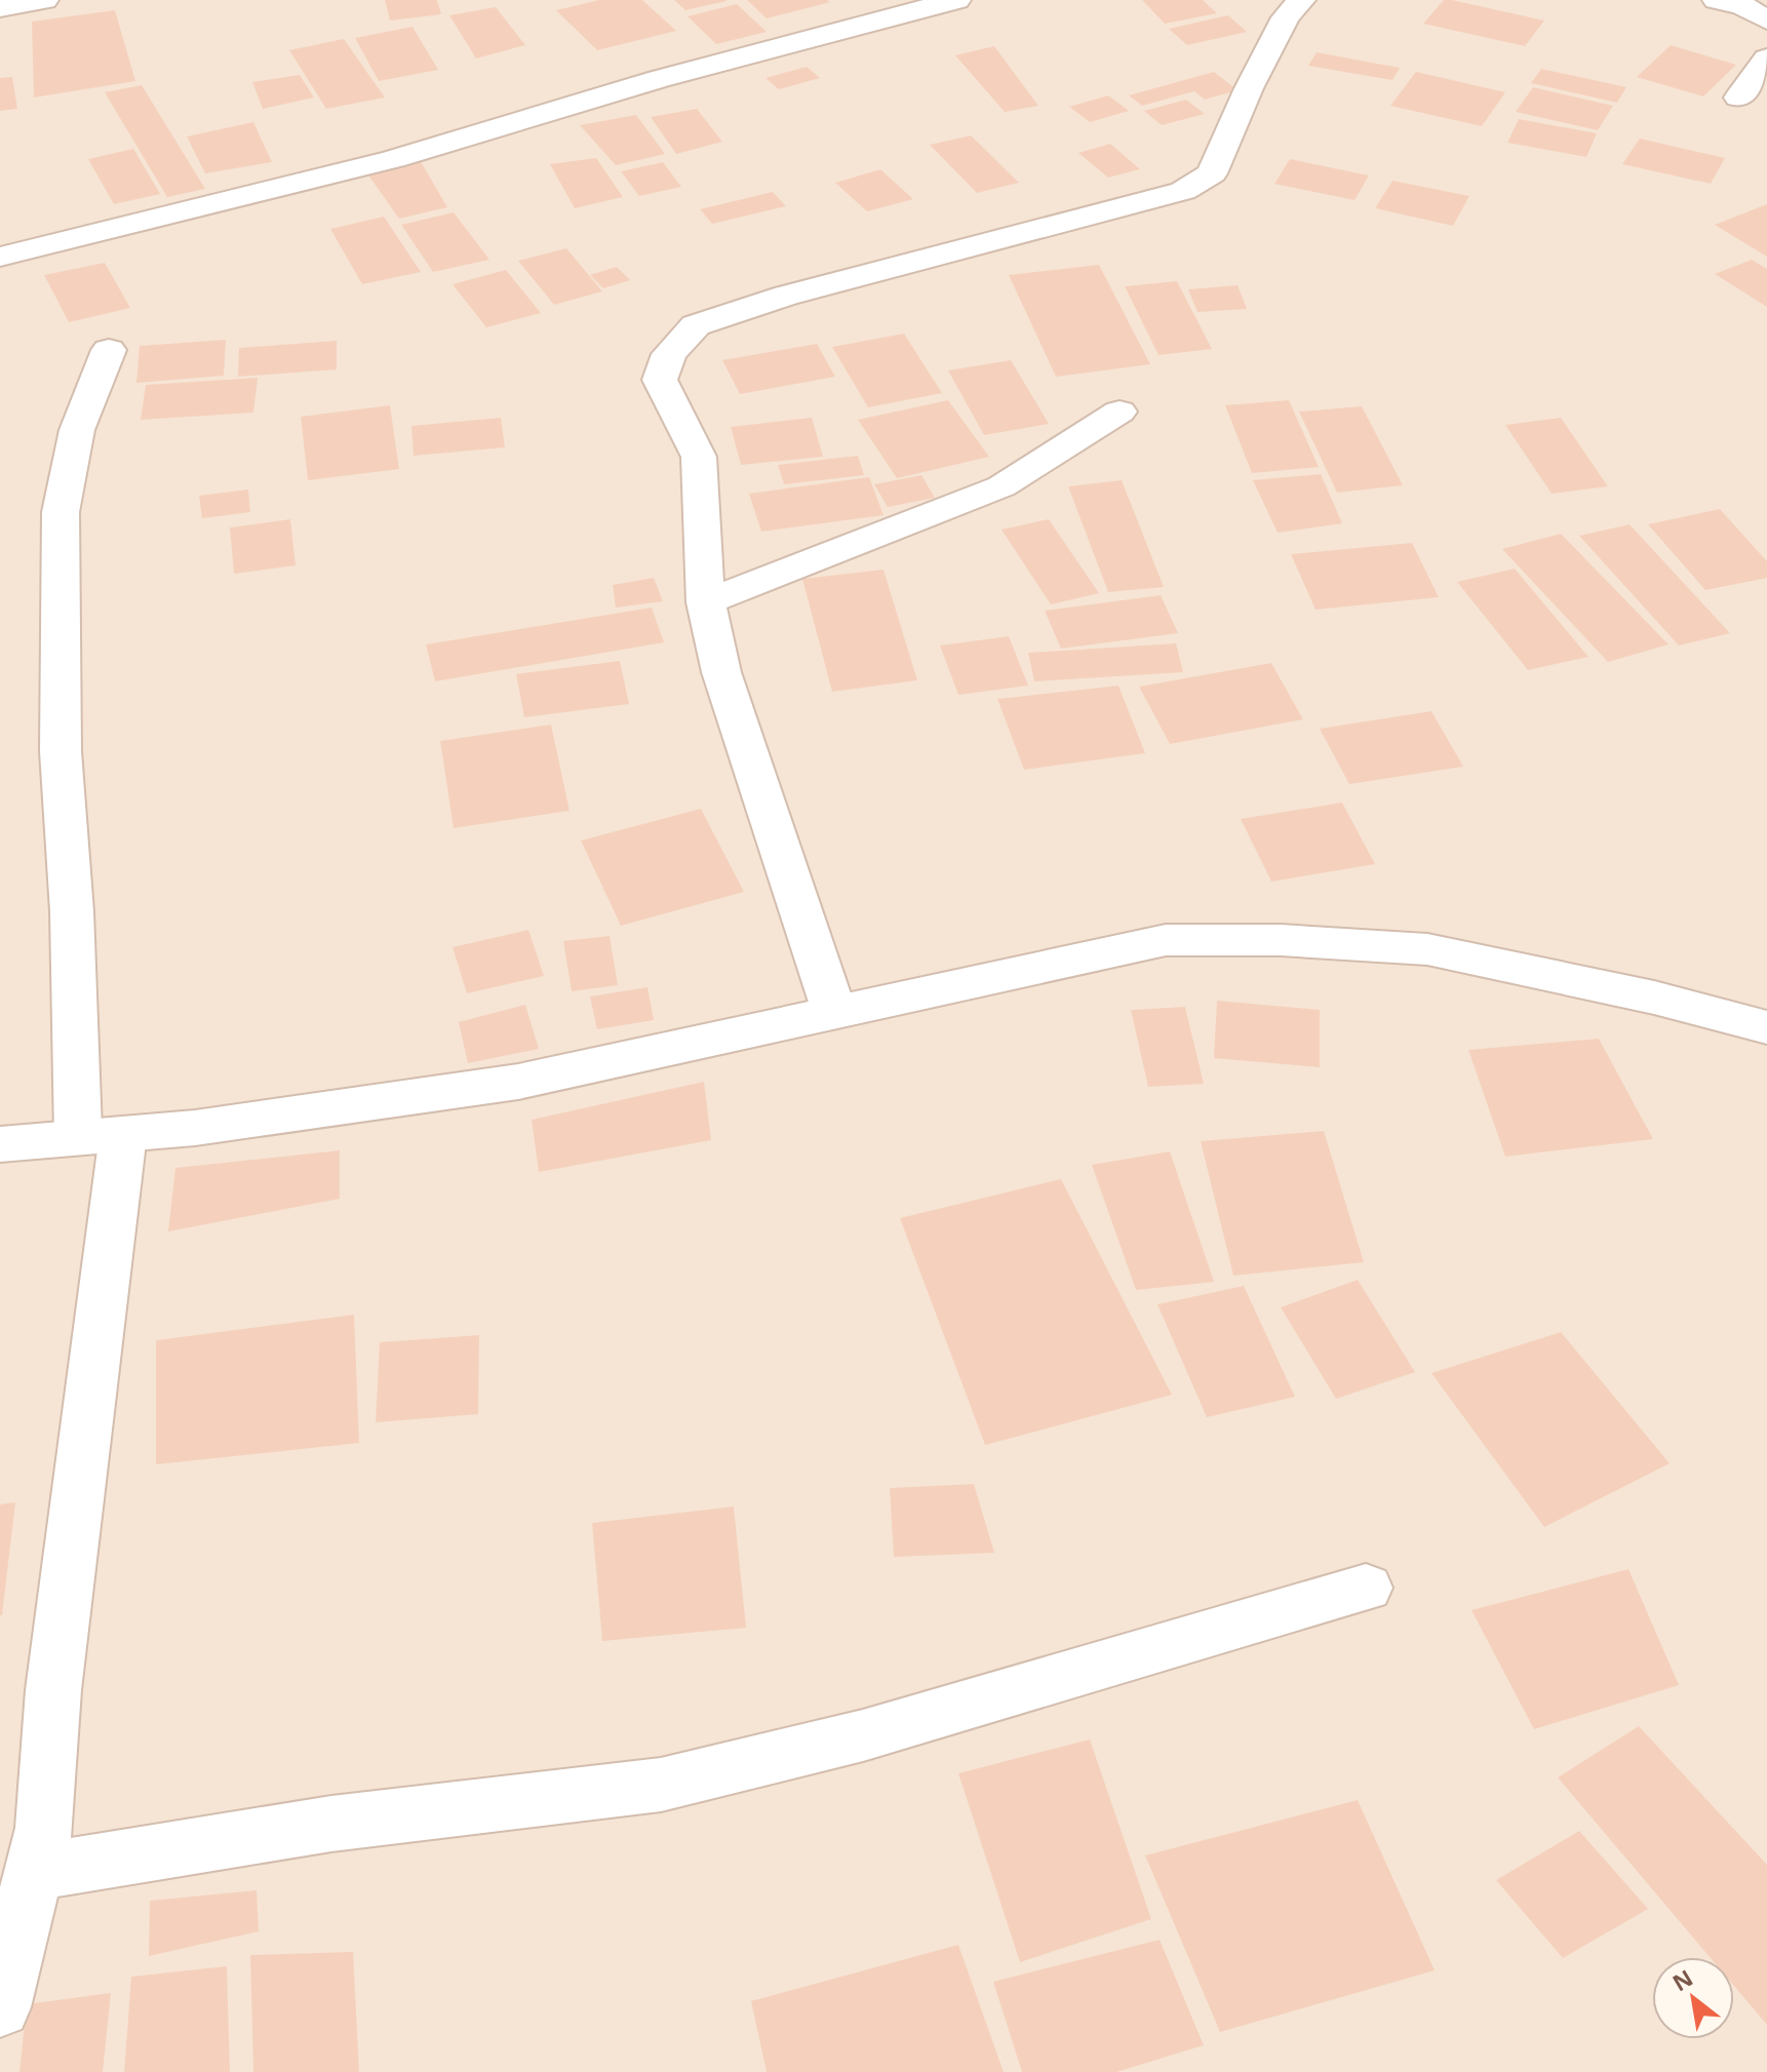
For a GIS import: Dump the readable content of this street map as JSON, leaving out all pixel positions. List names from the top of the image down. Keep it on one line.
{"north":"top left"}
